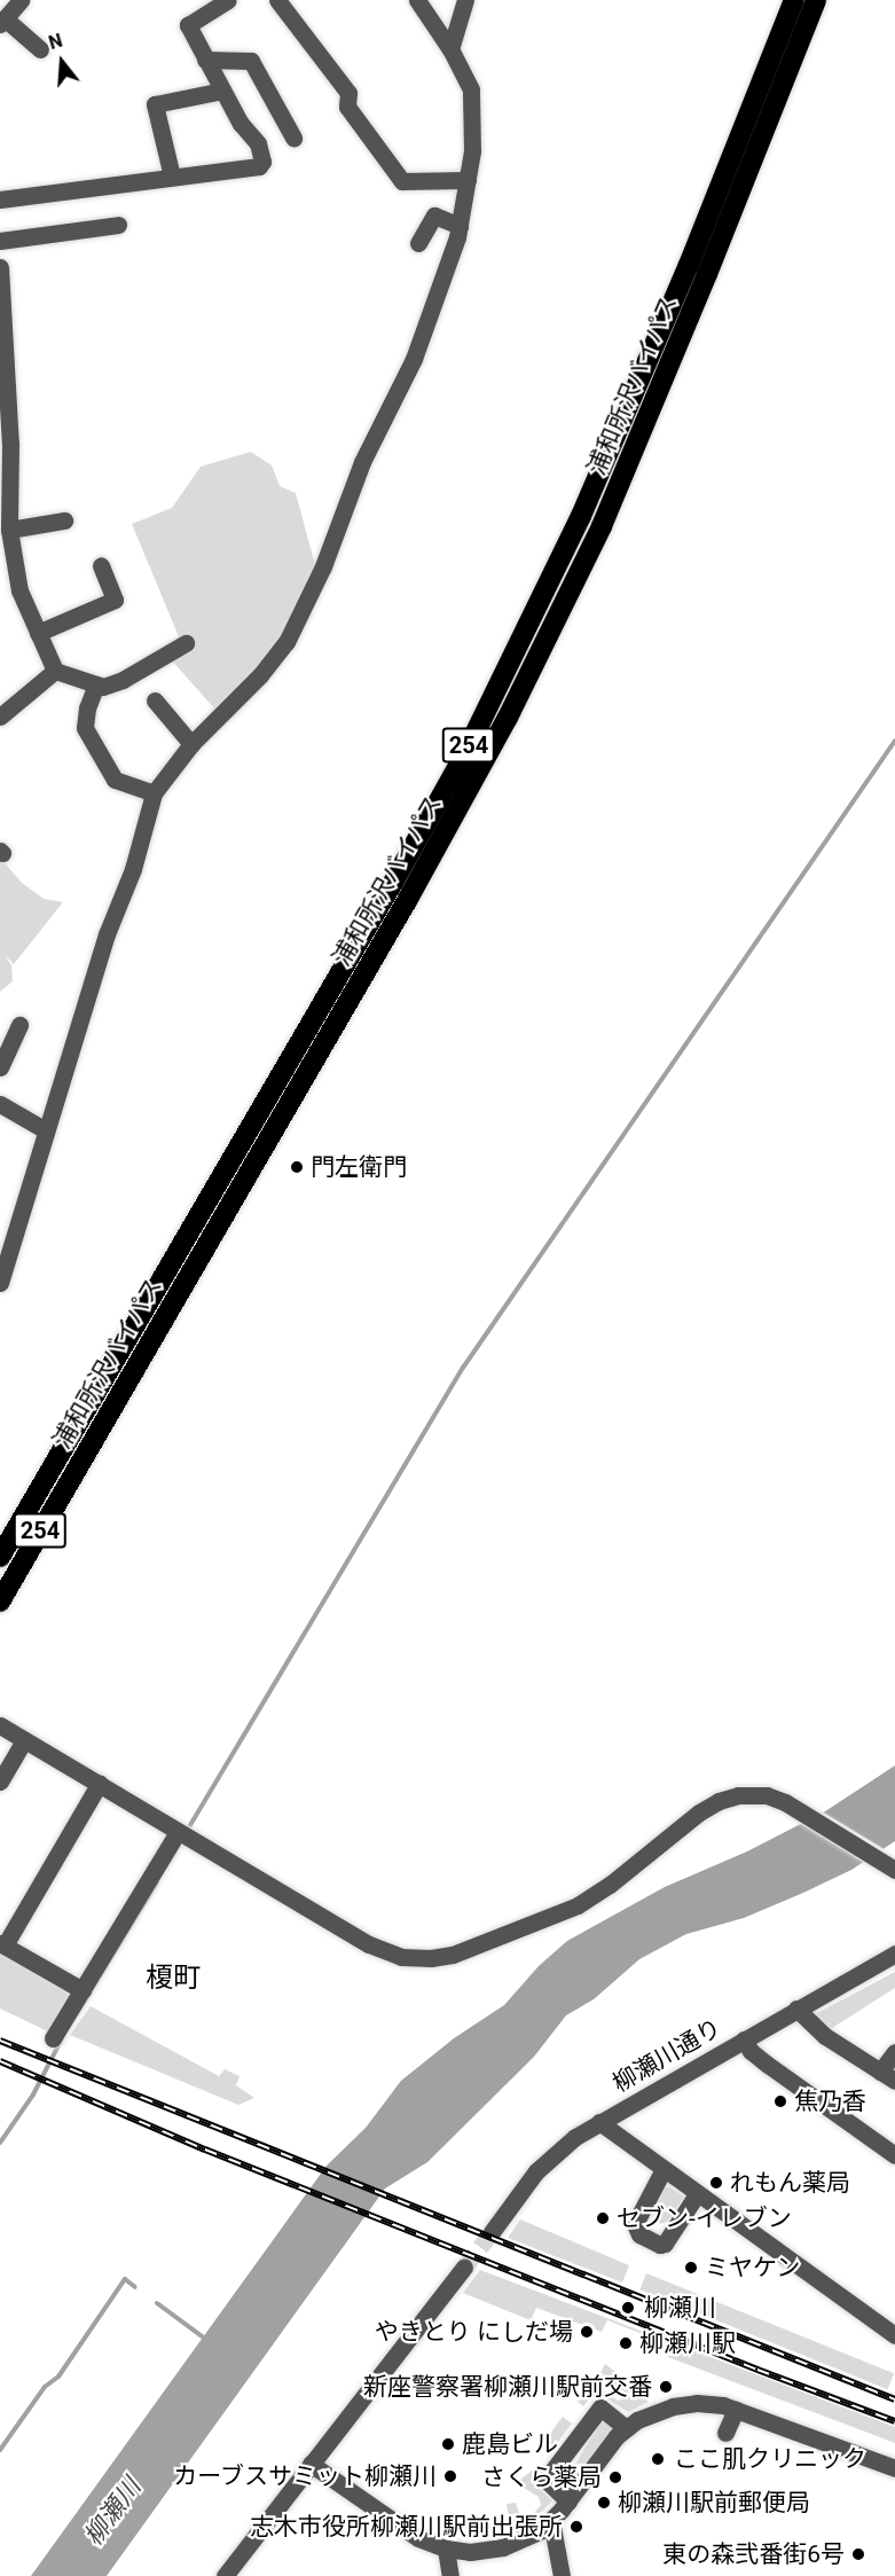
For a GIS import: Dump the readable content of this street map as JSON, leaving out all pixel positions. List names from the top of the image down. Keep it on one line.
{"streets":{"highway":["浦和所沢バイパス","254"],"street":["柳瀬川通り"]},"districts":["榎町"],"water":["柳瀬川"],"places":["門左衛門","焦乃香","れもん薬局","セブン-イレブン","ミヤケン","柳瀬川","やきとり にしだ場","柳瀬川駅","新座警察署柳瀬川駅前交番","鹿島ビル","ここ肌クリニック","カーブスサミット柳瀬川","さくら薬局","柳瀬川駅前郵便局","志木市役所柳瀬川駅前出張所","東の森弐番街6号"],"north":"top"}
